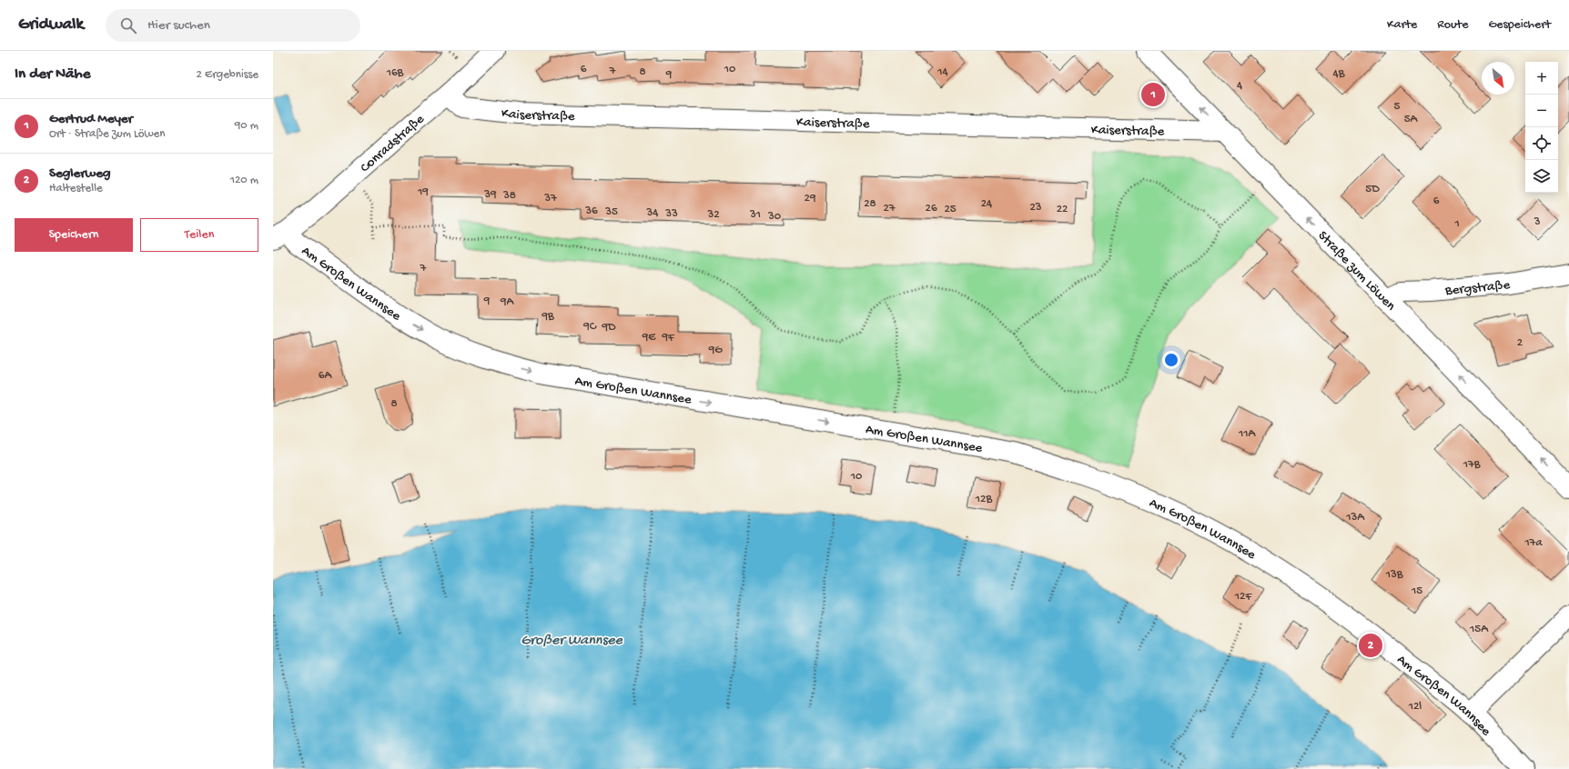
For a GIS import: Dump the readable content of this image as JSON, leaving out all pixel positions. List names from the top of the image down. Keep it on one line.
{"streets":{"street":["Kaiserstraße","Conradstraße","Straße zum Löwen","Am Großen Wannsee","Bergstraße"]},"crossings":[["Kaiserstraße","Conradstraße"],["Kaiserstraße","Straße zum Löwen"],["Conradstraße","Am Großen Wannsee"],["Straße zum Löwen","Bergstraße"]],"one_way":["Straße zum Löwen","Am Großen Wannsee"],"water":["Großer Wannsee"],"house_numbers":["6","10","7","8","14","16B","4B","9","4","5","5A","5D","19","39","38","37","29","6","28","24","23","27","26","25","22","36","35","34","33","32","31","30","3","1","7","9","9A","9B","9C","9D","9E","9F","2","9G","6A","8","11A","17B","10","12B","13A","17a","13B","15","12F","15A","12l"],"north":"bottom right","page":{"header":"Gridwalk","search":"Hier suchen","nav":["Karte","Route","Gespeichert"],"heading":["In der Nähe","2 Ergebnisse"],"map_buttons":["+","−"],"pins":["1","2"],"list":[{"mark":"1","name":"Gertrud Meyer","note":"Ort · Straße zum Löwen","value":"90 m"},{"mark":"2","name":"Seglerweg","note":"Haltestelle","value":"120 m"}],"buttons":["Speichern","Teilen"]}}
